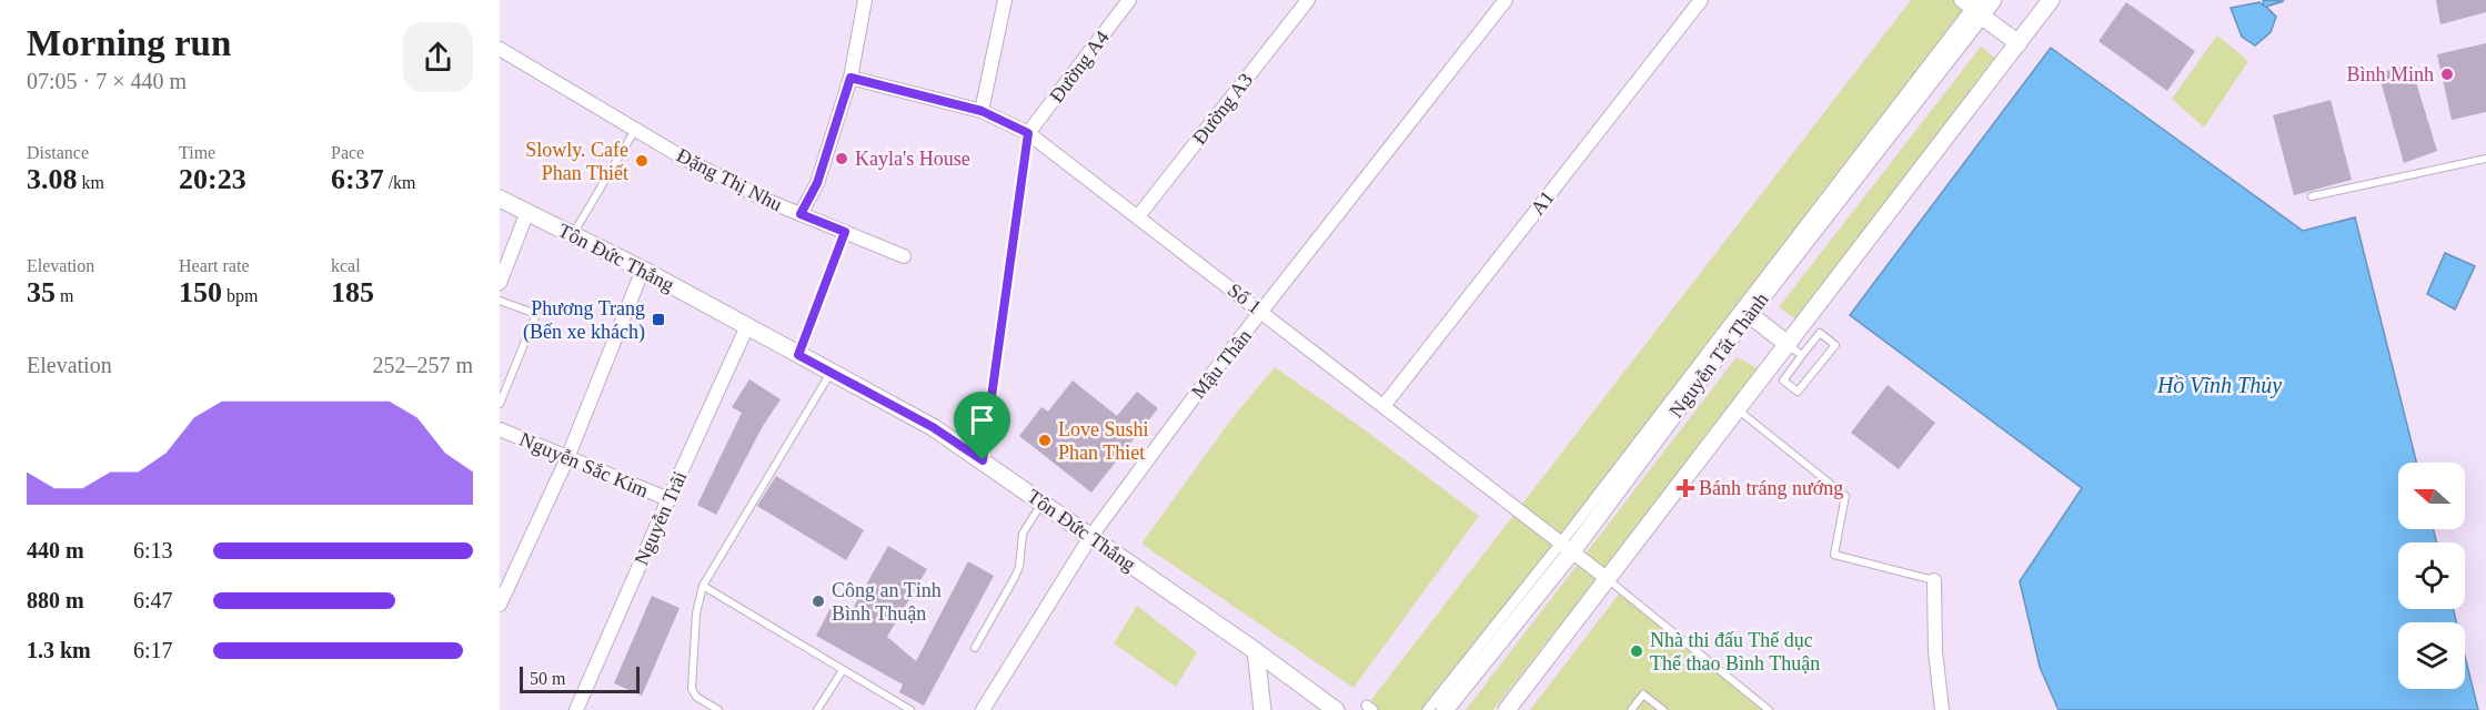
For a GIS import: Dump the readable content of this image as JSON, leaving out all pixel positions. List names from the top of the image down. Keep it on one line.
{"streets":{"street":["Đường A4","Đường A3","Đặng Thị Nhu","A1","Tôn Đức Thắng","Số 1","Nguyễn Tất Thành","Mậu Thân","Nguyễn Sắc Kim","Nguyễn Trãi"]},"crossings":[["Đường A4","Số 1"],["Đường A3","Số 1"],["Đặng Thị Nhu","Số 1"],["A1","Số 1"],["Tôn Đức Thắng","Mậu Thân"],["Tôn Đức Thắng","Nguyễn Trãi"],["Số 1","Nguyễn Tất Thành"],["Số 1","Mậu Thân"],["Nguyễn Sắc Kim","Nguyễn Trãi"]],"water":["Hồ Vĩnh Thủy"],"places":{"other":["Bình Minh","Kayla's House","Slowly. Cafe Phan Thiết","Love Sushi Phan Thiet","Công an Tỉnh Bình Thuận","Nhà thi đấu Thể dục Thể thao Bình Thuận"],"transit":["Phương Trang (Bến xe khách)"],"health":["Bánh tráng nướng"]},"scale_bar":"50 m","north":"left","page":{"heading":["Morning run","07:05 · 7 × 440 m"],"stats":[["Distance","3.08 km"],["Time","20:23"],["Pace","6:37 /km"],["Elevation","35 m"],["Heart rate","150 bpm"],["kcal","185"]],"chart":["Elevation","252–257 m"],"list":[{"name":"440 m","note":"6:13"},{"name":"880 m","note":"6:47"},{"name":"1.3 km","note":"6:17"}],"scale":"50 m"}}
